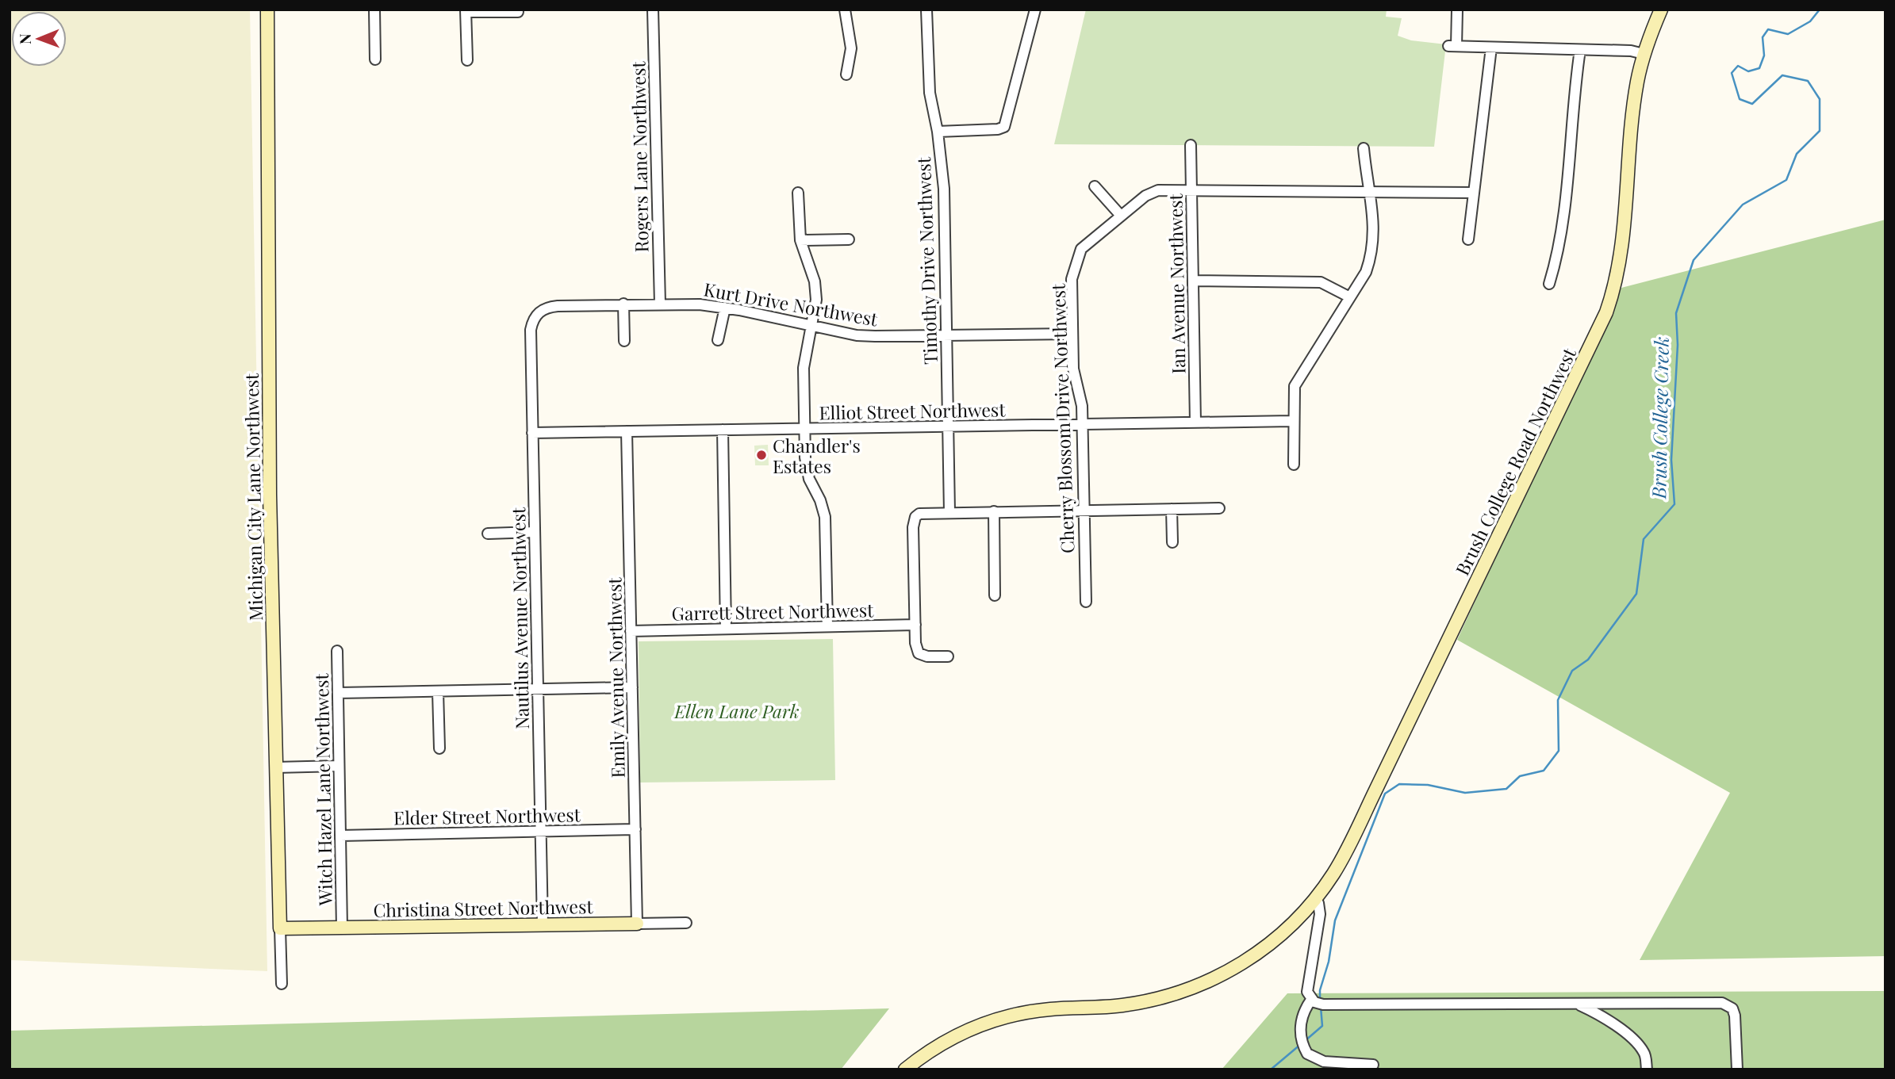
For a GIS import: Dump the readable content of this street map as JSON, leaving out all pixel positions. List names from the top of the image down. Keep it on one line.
{"streets":{"street":["Rogers Lane Northwest","Timothy Drive Northwest","Ian Avenue Northwest","Kurt Drive Northwest","Elliot Street Northwest","Cherry Blossom Drive Northwest","Brush College Road Northwest","Michigan City Lane Northwest","Garrett Street Northwest","Nautilus Avenue Northwest","Emily Avenue Northwest","Witch Hazel Lane Northwest","Elder Street Northwest","Christina Street Northwest"]},"crossings":[["Rogers Lane Northwest","Kurt Drive Northwest"],["Timothy Drive Northwest","Kurt Drive Northwest"],["Timothy Drive Northwest","Elliot Street Northwest"],["Ian Avenue Northwest","Elliot Street Northwest"],["Ian Avenue Northwest","Cherry Blossom Drive Northwest"],["Kurt Drive Northwest","Cherry Blossom Drive Northwest"],["Kurt Drive Northwest","Nautilus Avenue Northwest"],["Elliot Street Northwest","Cherry Blossom Drive Northwest"],["Elliot Street Northwest","Nautilus Avenue Northwest"],["Elliot Street Northwest","Emily Avenue Northwest"],["Michigan City Lane Northwest","Christina Street Northwest"],["Garrett Street Northwest","Emily Avenue Northwest"],["Nautilus Avenue Northwest","Elder Street Northwest"],["Nautilus Avenue Northwest","Christina Street Northwest"],["Emily Avenue Northwest","Elder Street Northwest"],["Emily Avenue Northwest","Christina Street Northwest"],["Witch Hazel Lane Northwest","Elder Street Northwest"],["Witch Hazel Lane Northwest","Christina Street Northwest"]],"water":["Brush College Creek"],"parks":["Ellen Lane Park"],"places":["Chandler's Estates"],"north":"left"}
